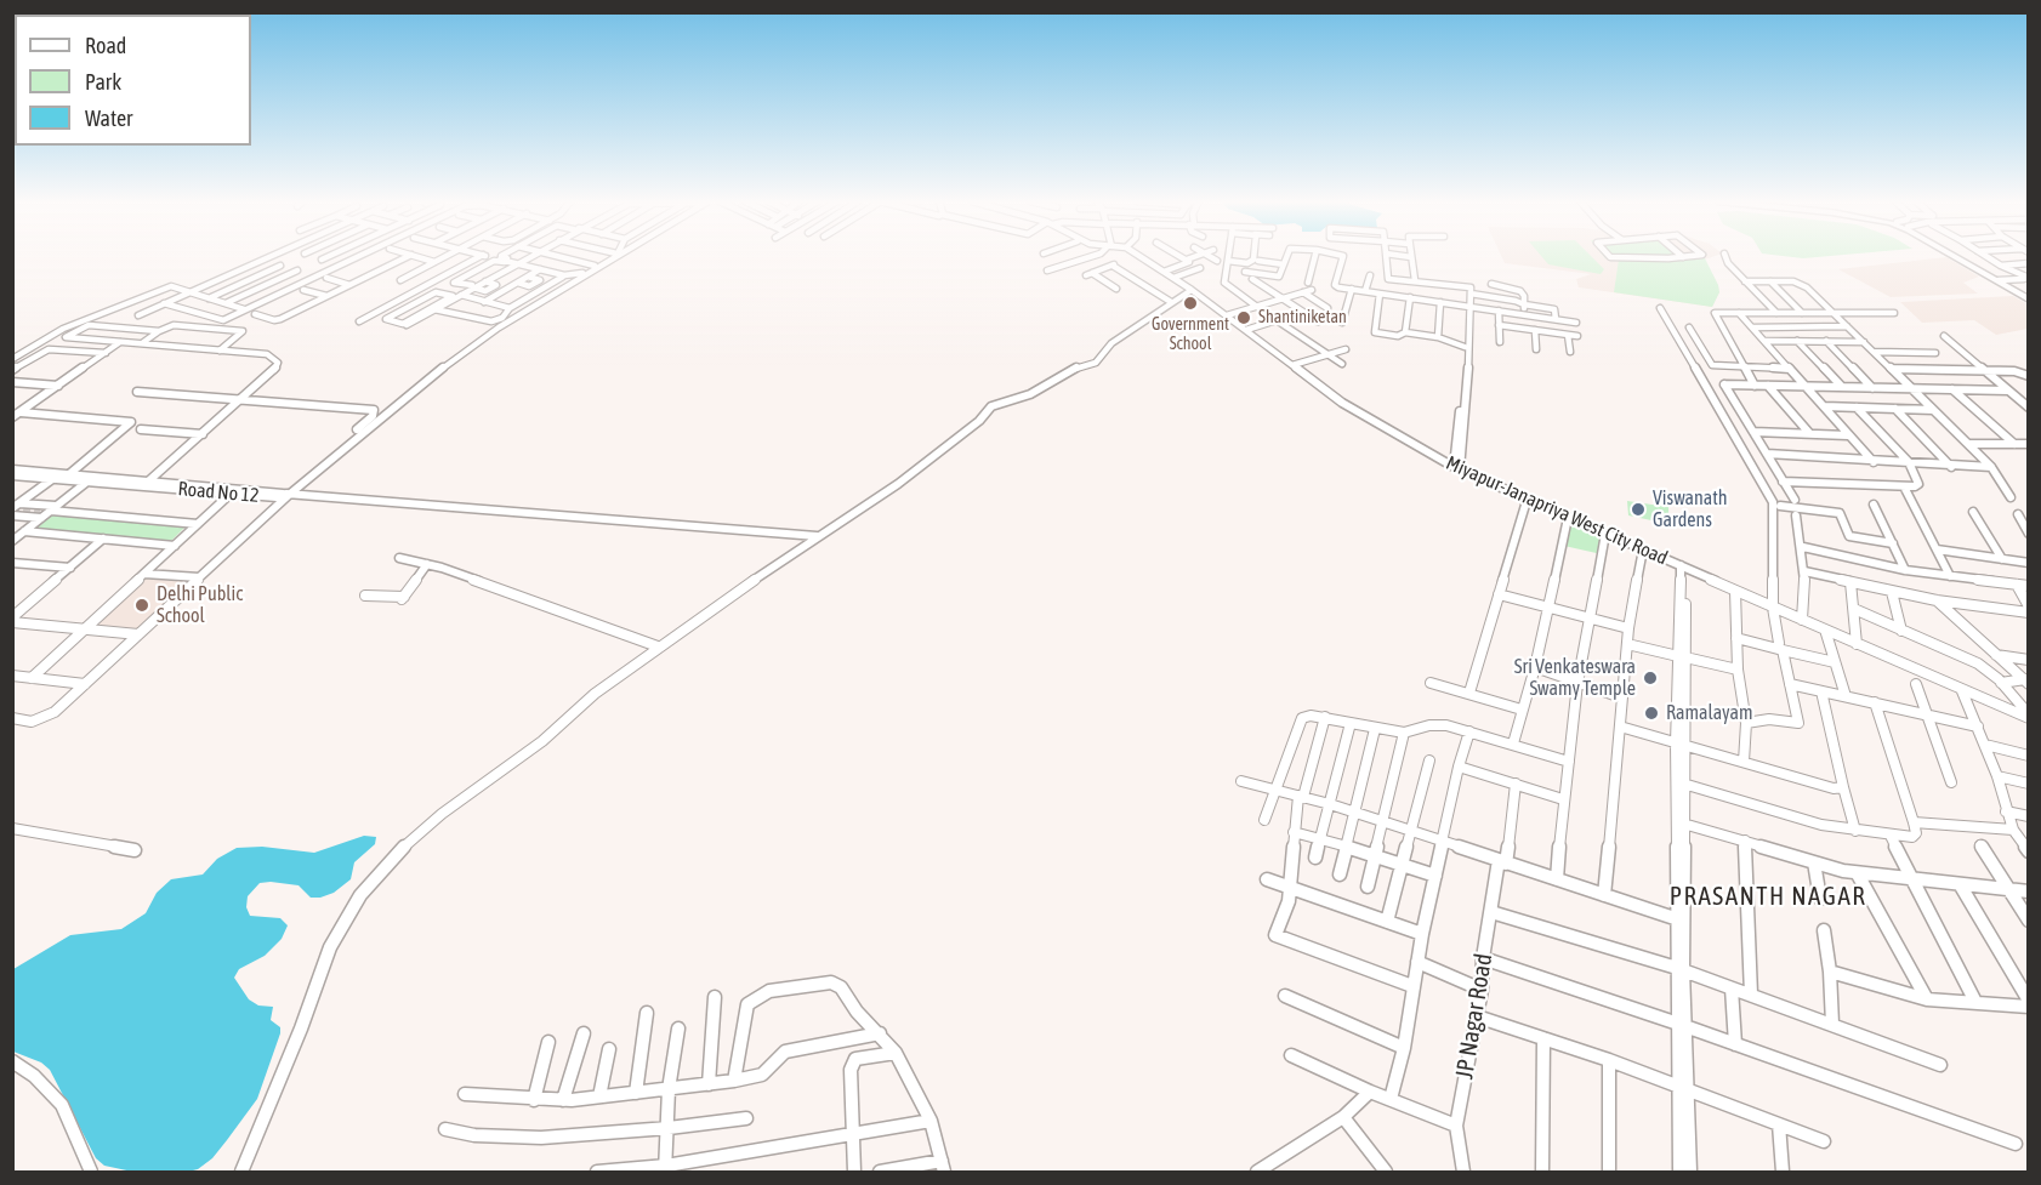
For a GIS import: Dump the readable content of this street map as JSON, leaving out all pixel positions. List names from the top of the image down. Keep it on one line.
{"streets":{"street":["Road No 12","Miyapur-Janapriya West City Road","JP Nagar Road"]},"districts":["PRASANTH NAGAR"],"places":["Government School","Shantiniketan","Viswanath Gardens","Delhi Public School","Sri Venkateswara Swamy Temple","Ramalayam"],"legend":["Road","Park","Water"]}
